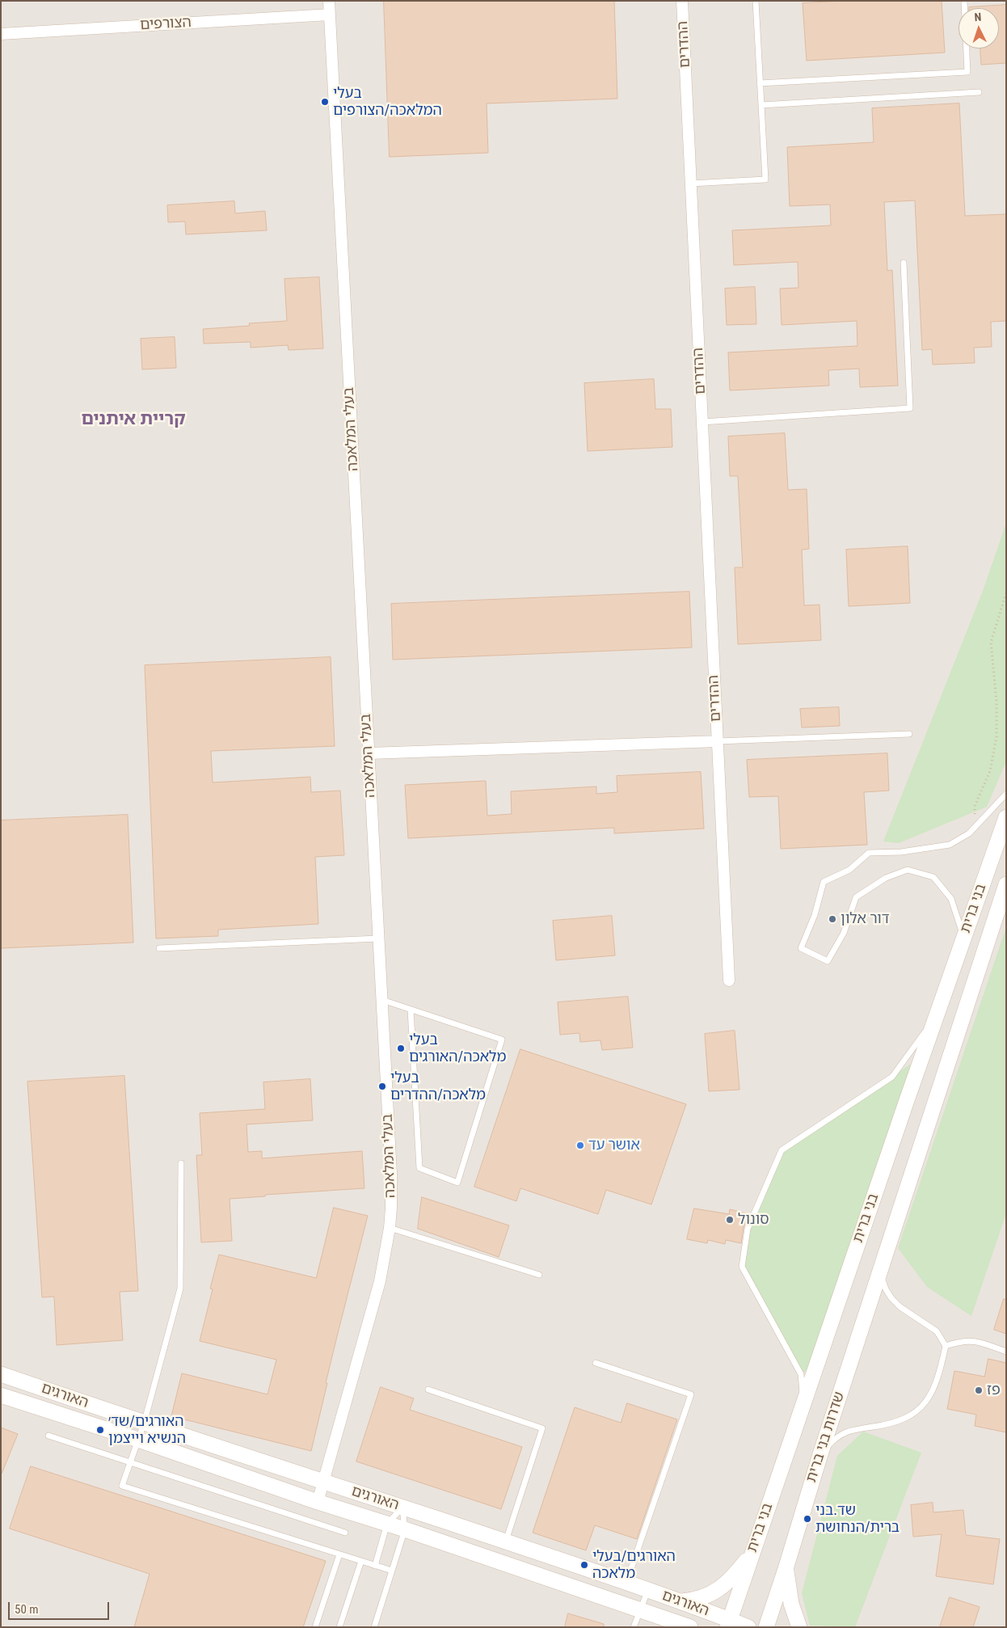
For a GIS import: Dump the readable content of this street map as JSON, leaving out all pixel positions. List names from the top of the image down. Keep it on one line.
{"streets":{"main road":["בני ברית","האורגים","שדרות בני ברית"],"street":["הצורפים","ההדרים","בעלי המלאכה"]},"crossings":[["הצורפים","בעלי המלאכה"],["ההדרים","בעלי המלאכה"],["בעלי המלאכה","האורגים"],["בני ברית","האורגים"],["בני ברית","שדרות בני ברית"]],"districts":["קריית איתנים"],"places":["בעלי המלאכה/הצורפים","דור אלון","בעלי מלאכה/האורגים","בעלי מלאכה/ההדרים","אושר עד","סונול","פז","האורגים/שד׳ הנשיא וייצמן","שד.בני ברית/הנחושת","האורגים/בעלי מלאכה"],"scale_bar":"50 m","north":"top"}
